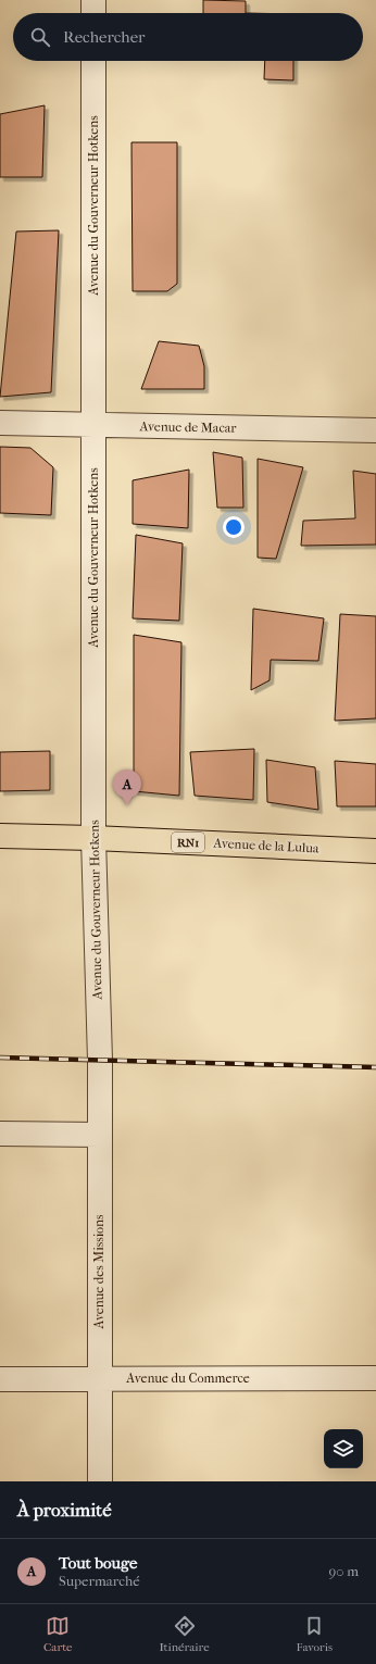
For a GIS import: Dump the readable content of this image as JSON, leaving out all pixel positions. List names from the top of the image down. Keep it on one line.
{"streets":{"highway":["RN1","Avenue de la Lulua"],"street":["Avenue du Gouverneur Hotkens","Avenue de Macar","Avenue des Missions","Avenue du Commerce"]},"crossings":[["Avenue du Gouverneur Hotkens","Avenue de Macar"],["Avenue du Gouverneur Hotkens","Avenue de la Lulua"],["Avenue du Gouverneur Hotkens","Avenue des Missions"],["Avenue des Missions","Avenue du Commerce"]],"page":{"search":"Rechercher","pins":"A","heading":"À proximité","list":[{"mark":"A","name":"Tout bouge","note":"Supermarché","value":"90 m"}],"nav":["Carte","Itinéraire","Favoris"]}}
